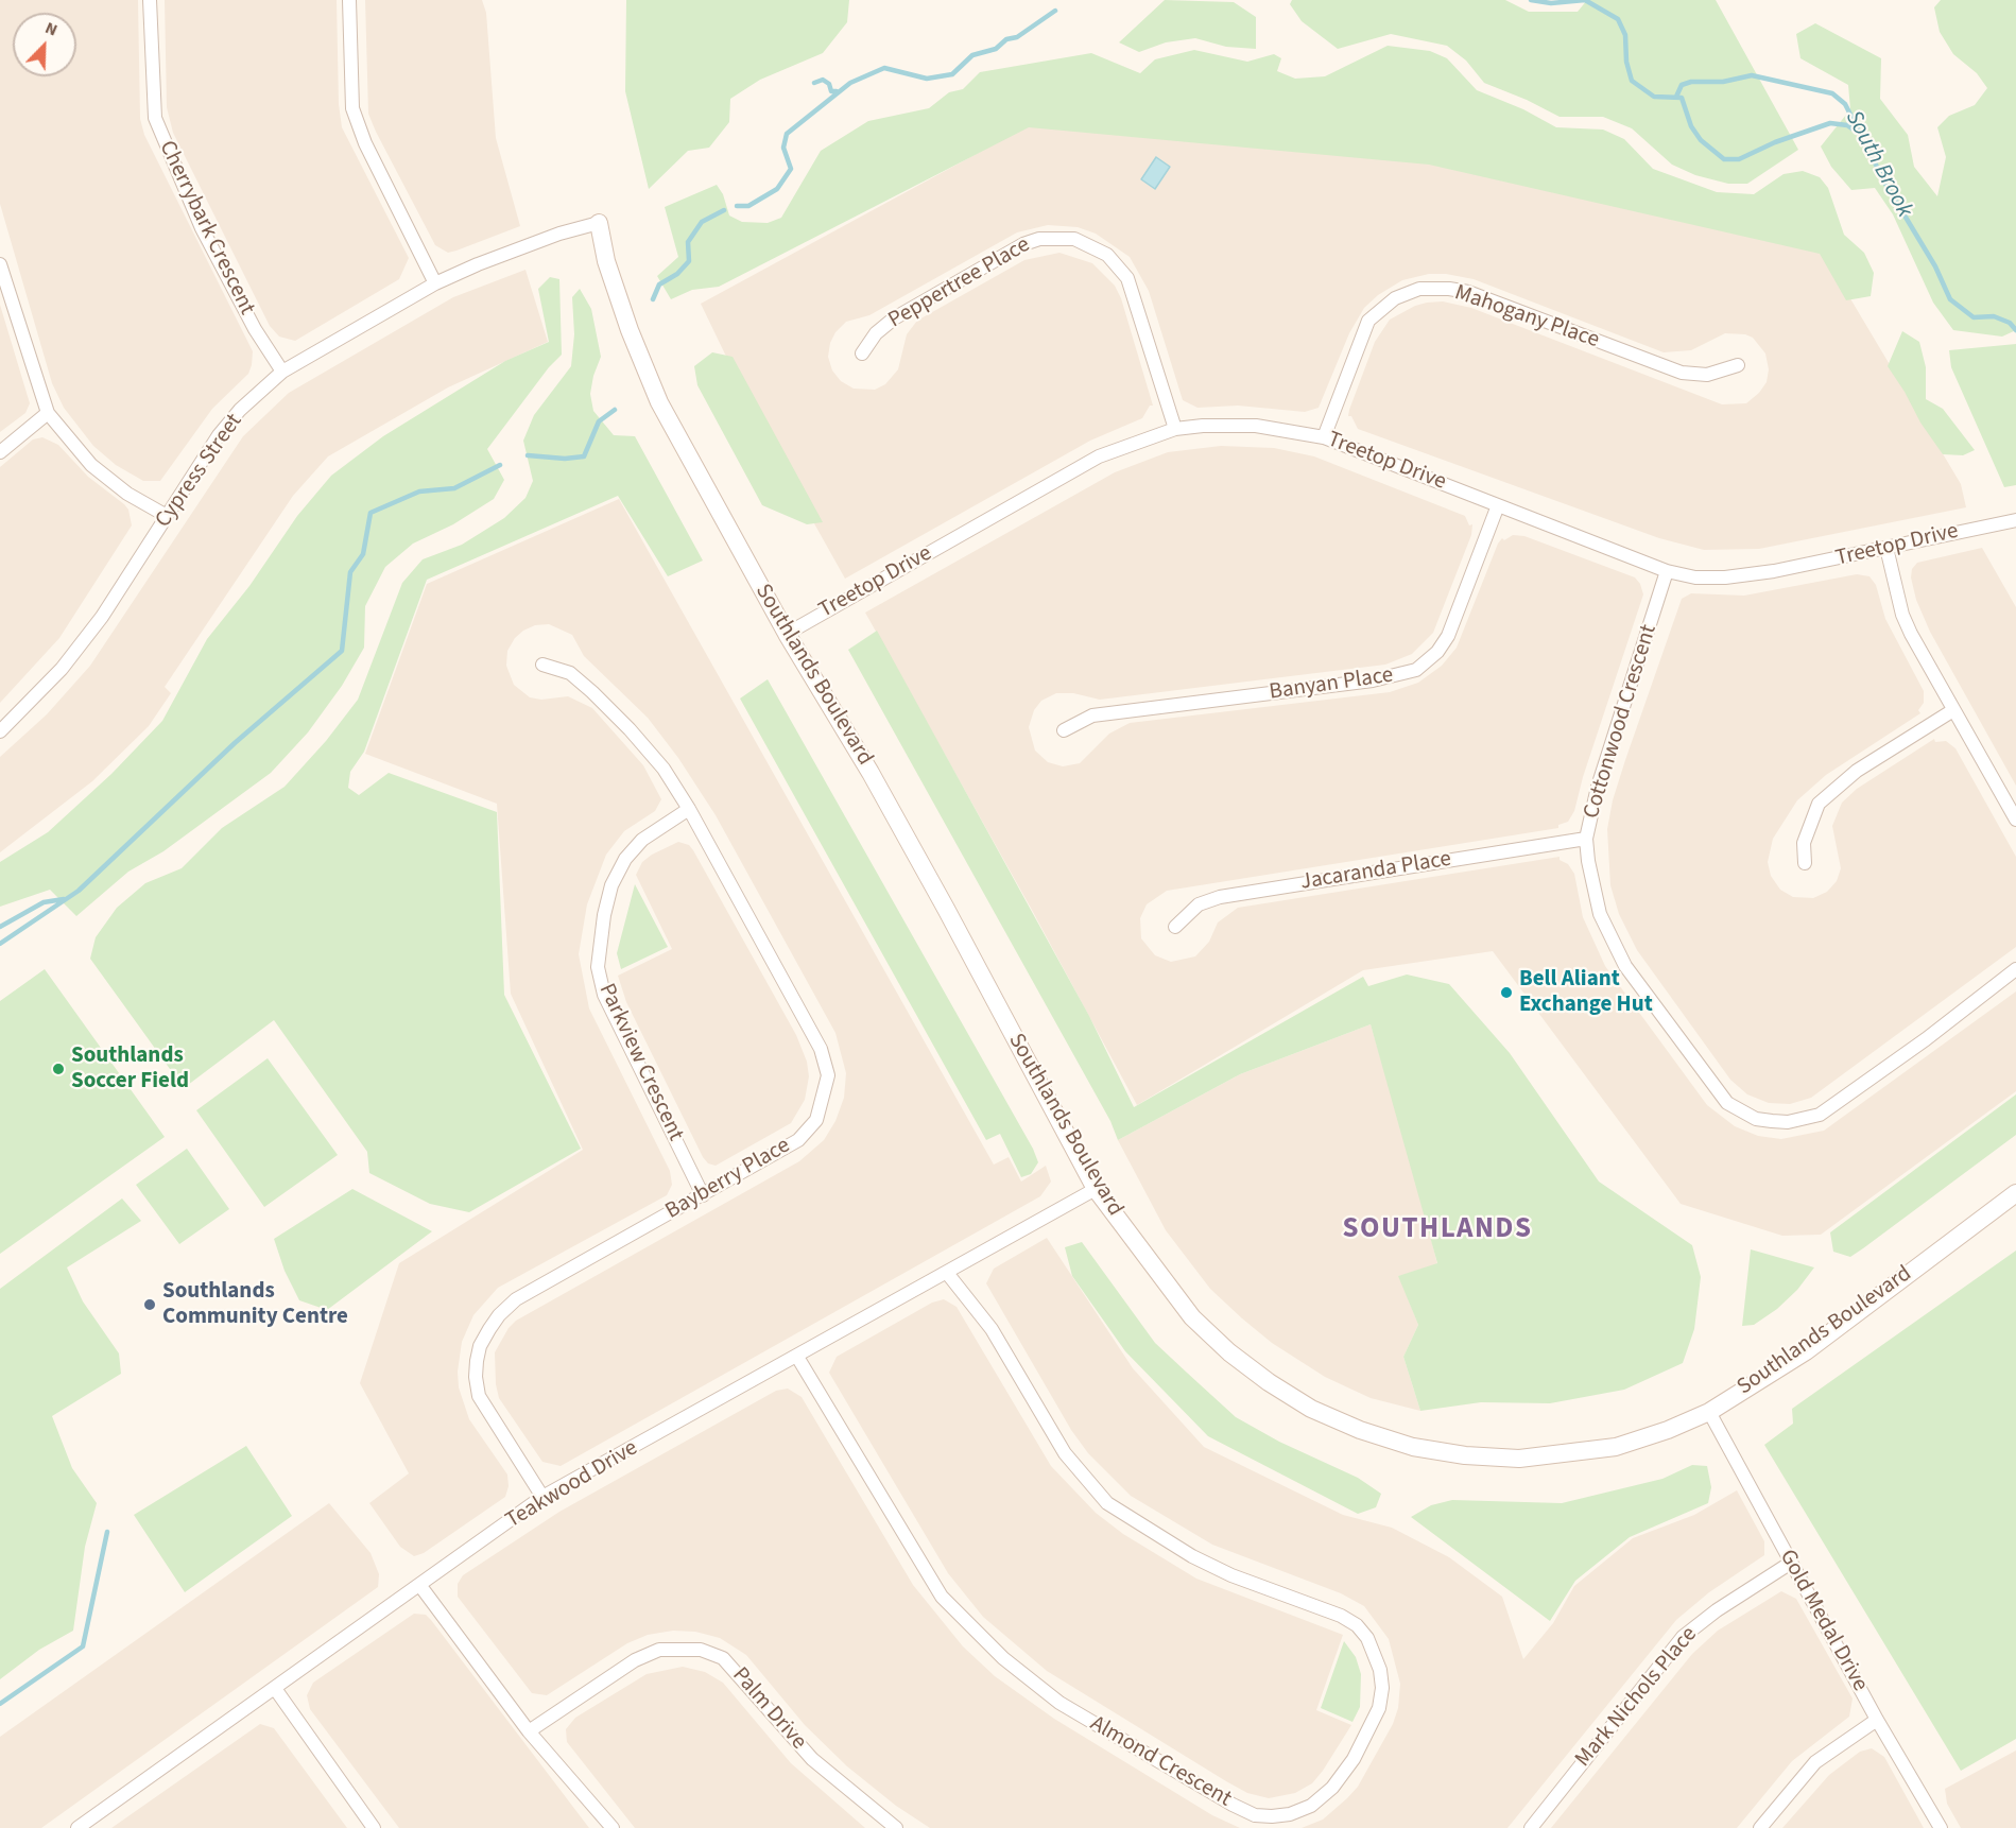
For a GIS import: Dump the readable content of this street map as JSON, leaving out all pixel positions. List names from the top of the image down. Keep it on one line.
{"streets":{"main road":["Southlands Boulevard"],"street":["Cherrybark Crescent","Peppertree Place","Mahogany Place","Treetop Drive","Cypress Street","Banyan Place","Cottonwood Crescent","Jacaranda Place","Parkview Crescent","Bayberry Place","Teakwood Drive","Gold Medal Drive","Mark Nichols Place","Palm Drive","Almond Crescent"]},"crossings":[["Cherrybark Crescent","Cypress Street"],["Peppertree Place","Treetop Drive"],["Mahogany Place","Treetop Drive"],["Treetop Drive","Southlands Boulevard"],["Treetop Drive","Banyan Place"],["Treetop Drive","Cottonwood Crescent"],["Cypress Street","Southlands Boulevard"],["Southlands Boulevard","Teakwood Drive"],["Southlands Boulevard","Gold Medal Drive"],["Cottonwood Crescent","Jacaranda Place"],["Parkview Crescent","Bayberry Place"],["Bayberry Place","Teakwood Drive"],["Teakwood Drive","Almond Crescent"],["Gold Medal Drive","Mark Nichols Place"]],"districts":["SOUTHLANDS"],"water":["South Brook"],"places":["Bell Aliant Exchange Hut","Southlands Soccer Field","Southlands Community Centre"],"north":"top right"}
